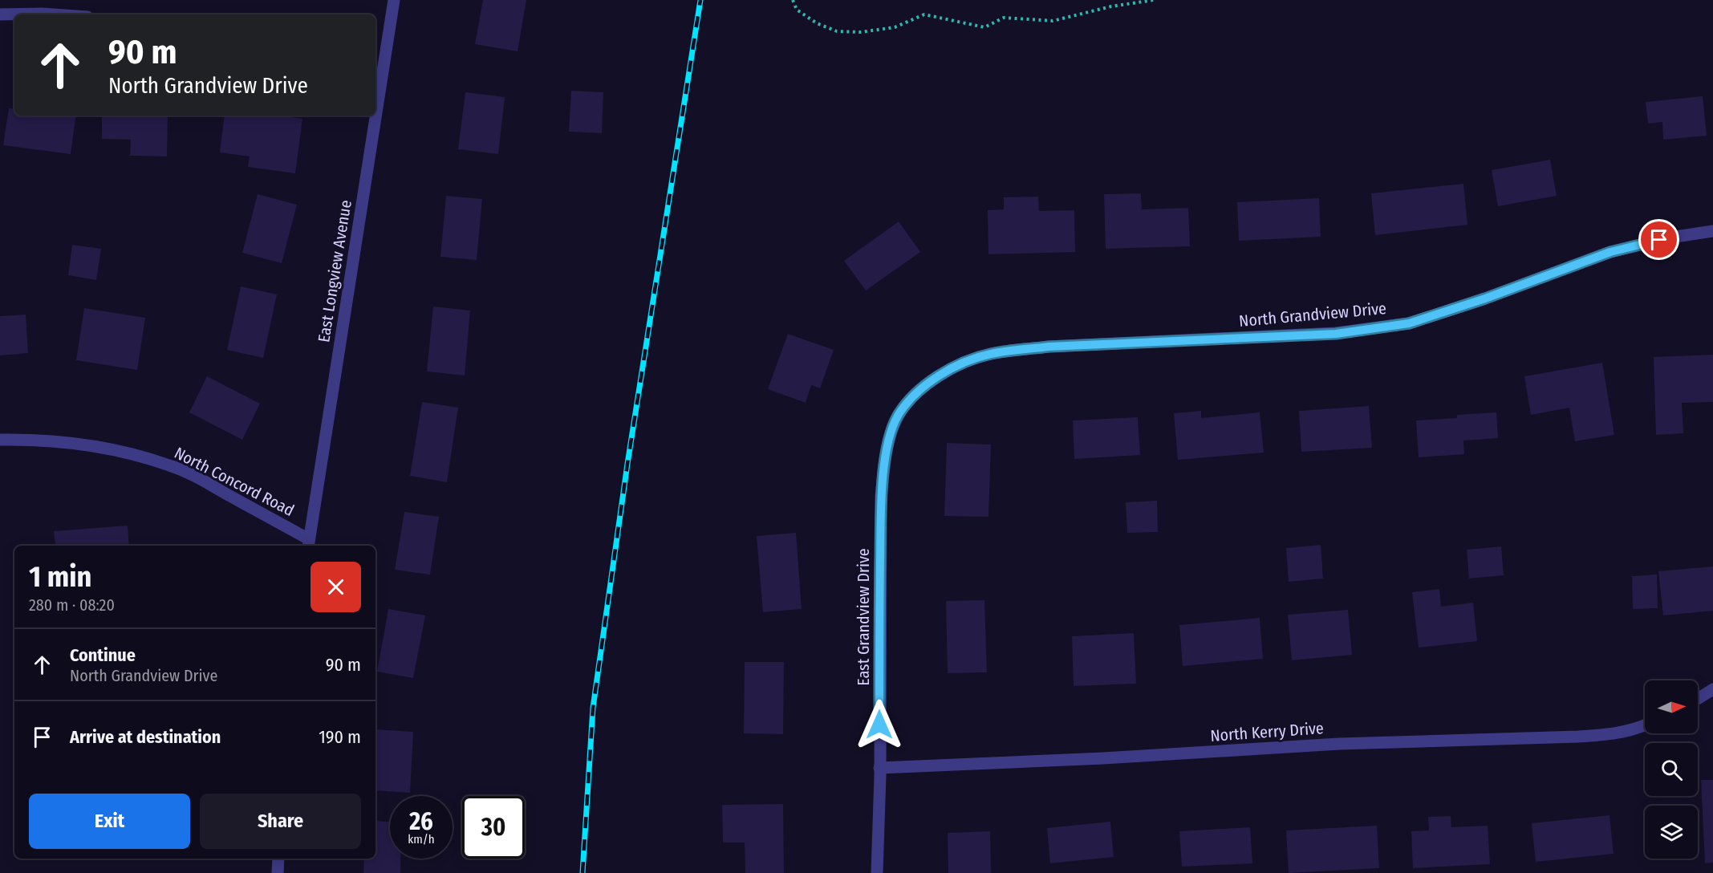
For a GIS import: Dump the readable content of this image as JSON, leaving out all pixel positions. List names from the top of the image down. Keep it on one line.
{"streets":{"street":["East Longview Avenue","North Grandview Drive","North Concord Road","East Grandview Drive","North Kerry Drive"]},"crossings":[["East Longview Avenue","North Concord Road"],["North Grandview Drive","East Grandview Drive"],["East Grandview Drive","North Kerry Drive"]],"north":"right","page":{"turn":["90 m","North Grandview Drive"],"heading":["1 min","280 m · 08:20"],"list":[{"name":"Continue","note":"North Grandview Drive","value":"90 m"},{"name":"Arrive at destination","value":"190 m"}],"buttons":["Exit","Share"],"speed":"26 km/h","limit":"30"}}
